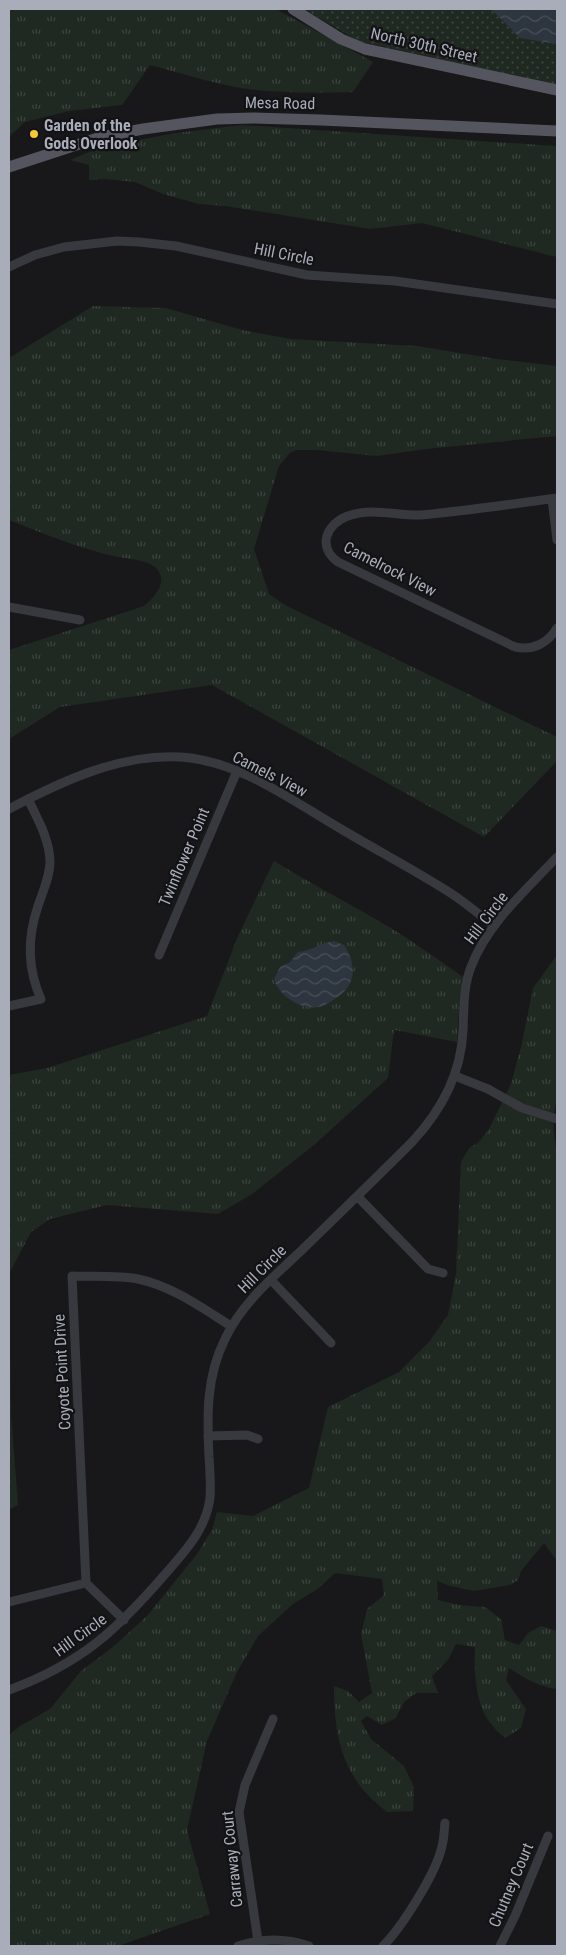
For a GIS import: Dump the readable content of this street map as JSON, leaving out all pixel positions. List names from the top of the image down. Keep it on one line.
{"streets":{"main road":["North 30th Street","Mesa Road"],"street":["Hill Circle","Camelrock View","Camels View","Twinflower Point","Coyote Point Drive","Carraway Court","Chutney Court"]},"crossings":[["Hill Circle","Camels View"],["Hill Circle","Coyote Point Drive"],["Camels View","Twinflower Point"]],"places":["Garden of the Gods Overlook"]}
